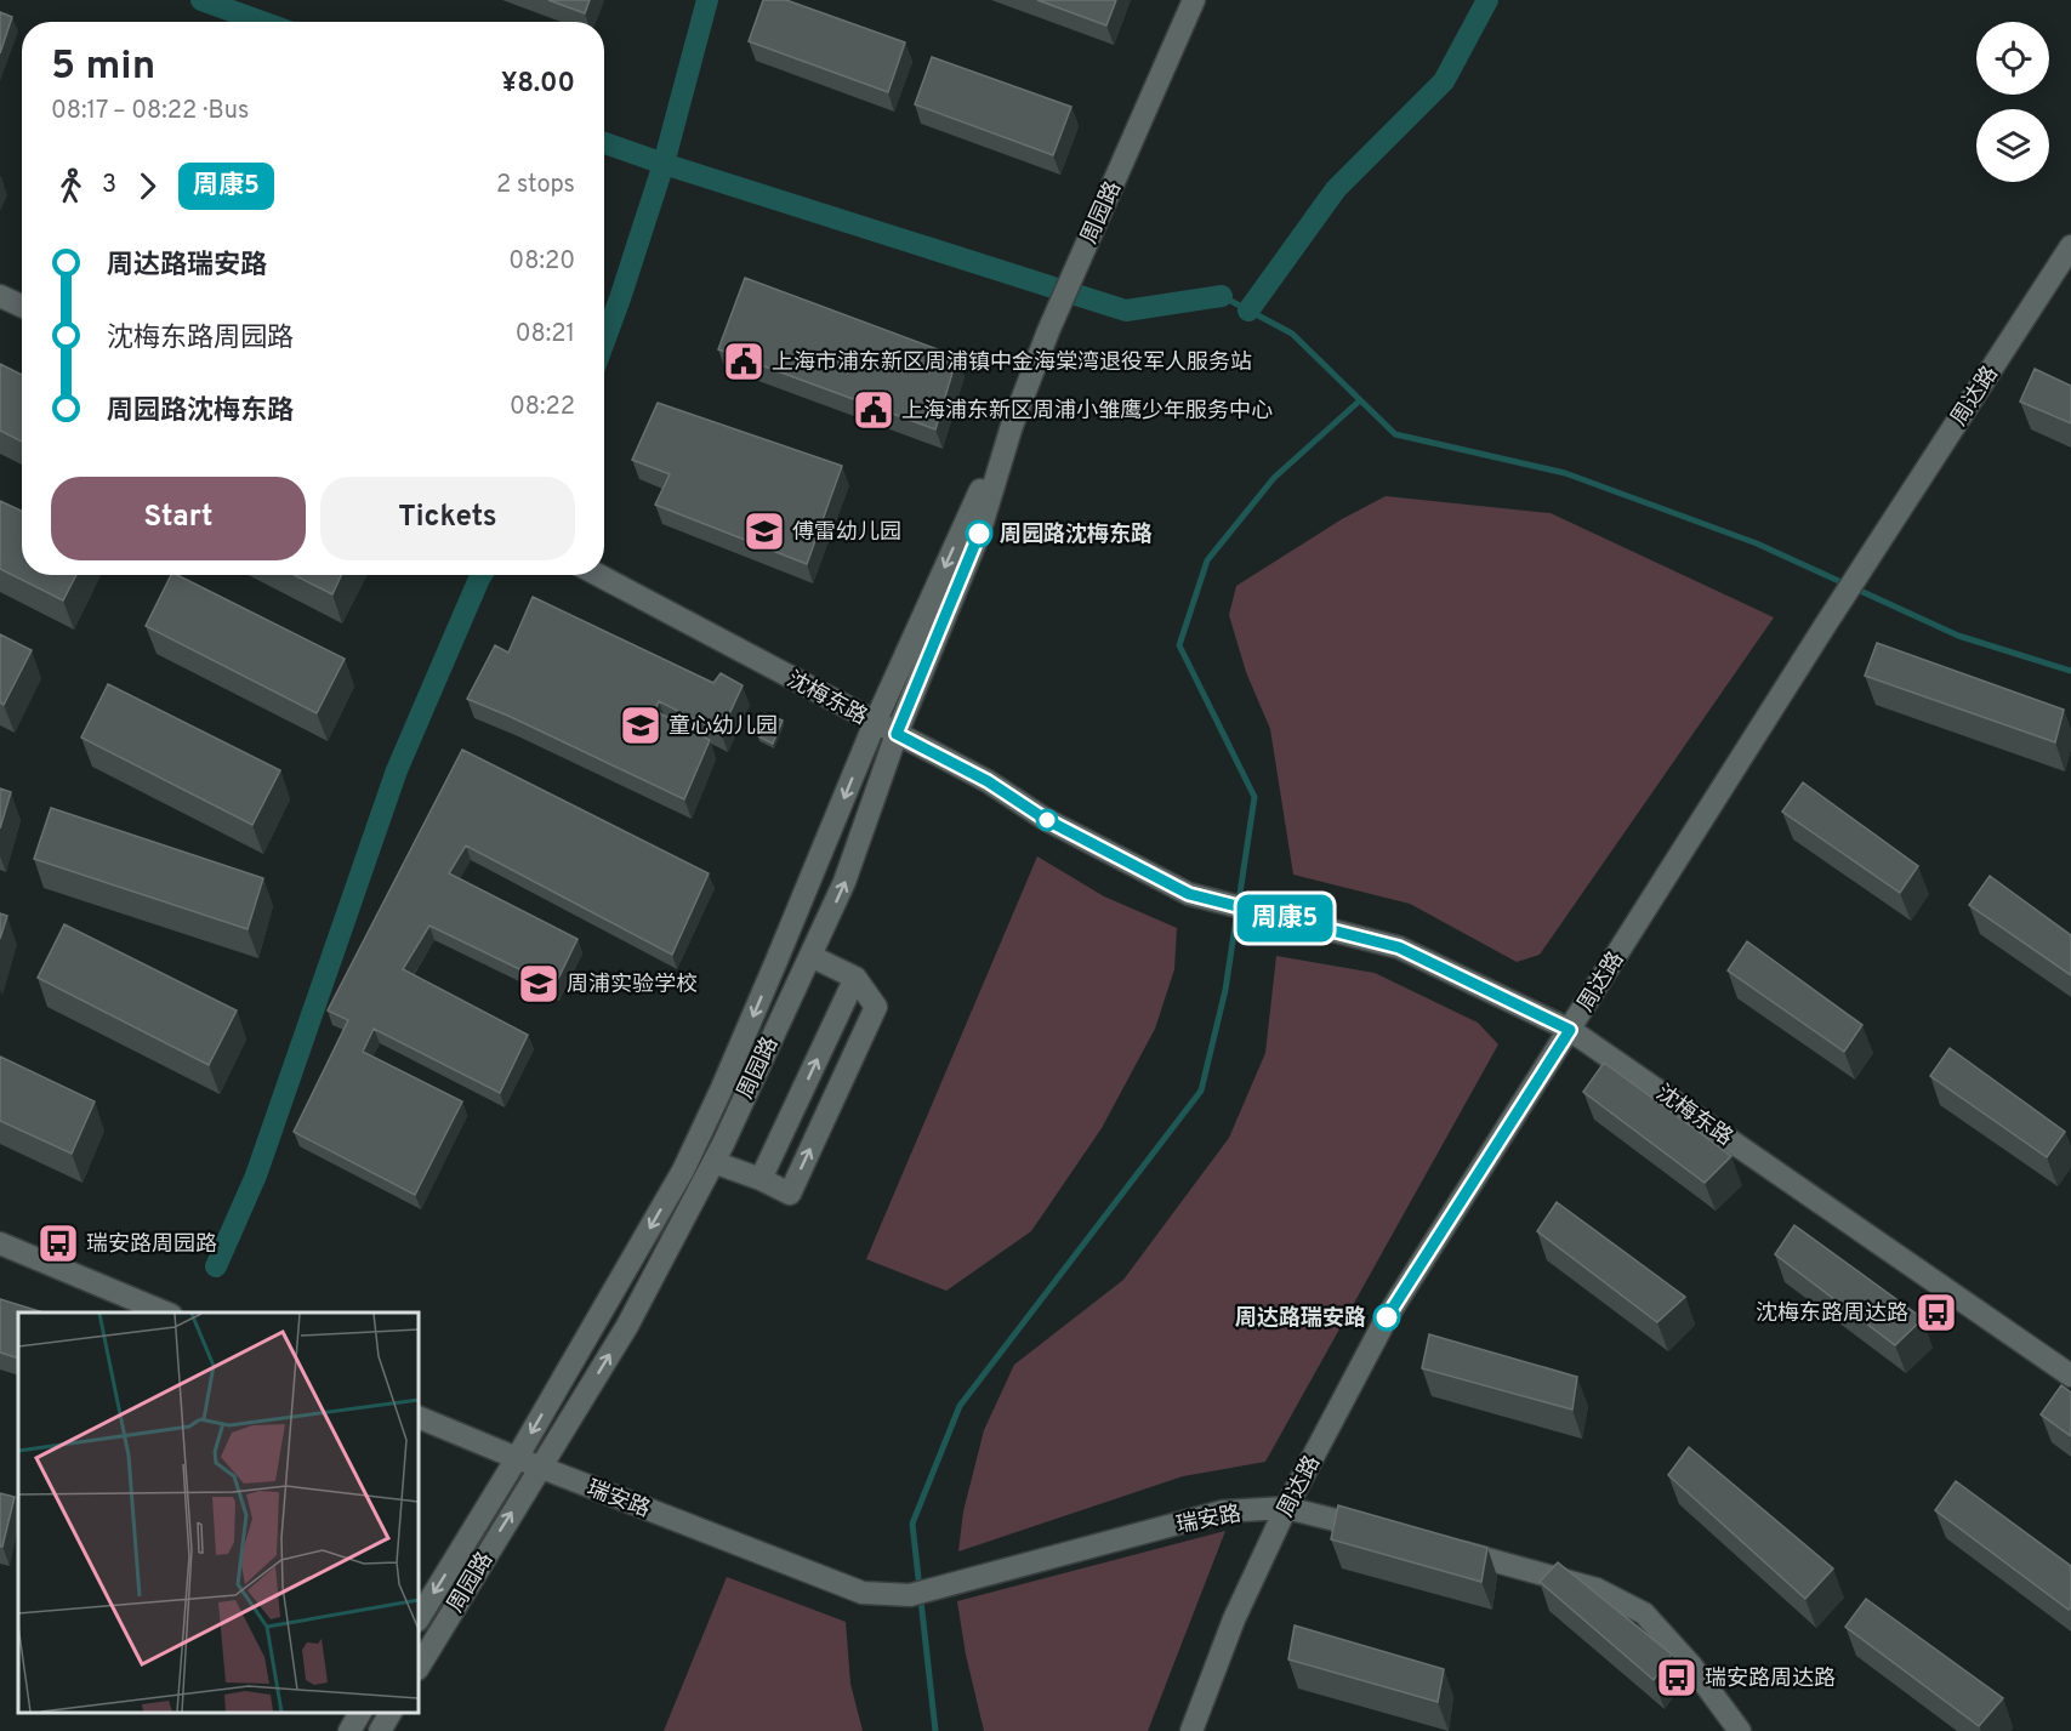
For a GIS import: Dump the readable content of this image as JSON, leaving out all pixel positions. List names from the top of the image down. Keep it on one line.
{"streets":{"street":["周园路","周达路","沈梅东路","瑞安路"]},"crossings":[["周园路","沈梅东路"],["周园路","瑞安路"],["周达路","沈梅东路"],["周达路","瑞安路"]],"places":{"public building":["上海市浦东新区周浦镇中金海棠湾退役军人服务站","上海浦东新区周浦小雏鹰少年服务中心"],"school or university":["傅雷幼儿园","童心幼儿园","周浦实验学校"],"other":["周园路沈梅东路","周达路瑞安路"],"bus stop":["瑞安路周园路","沈梅东路周达路","瑞安路周达路"]},"lines":["bus line 周康5"],"page":{"on_map":"周康5","heading":["5 min","08:17 – 08:22 · Bus","¥8.00"],"legs":["3","周康5","2 stops"],"list":[{"name":"周达路瑞安路","value":"08:20"},{"name":"沈梅东路周园路","value":"08:21"},{"name":"周园路沈梅东路","value":"08:22"}],"buttons":["Start","Tickets"]}}
